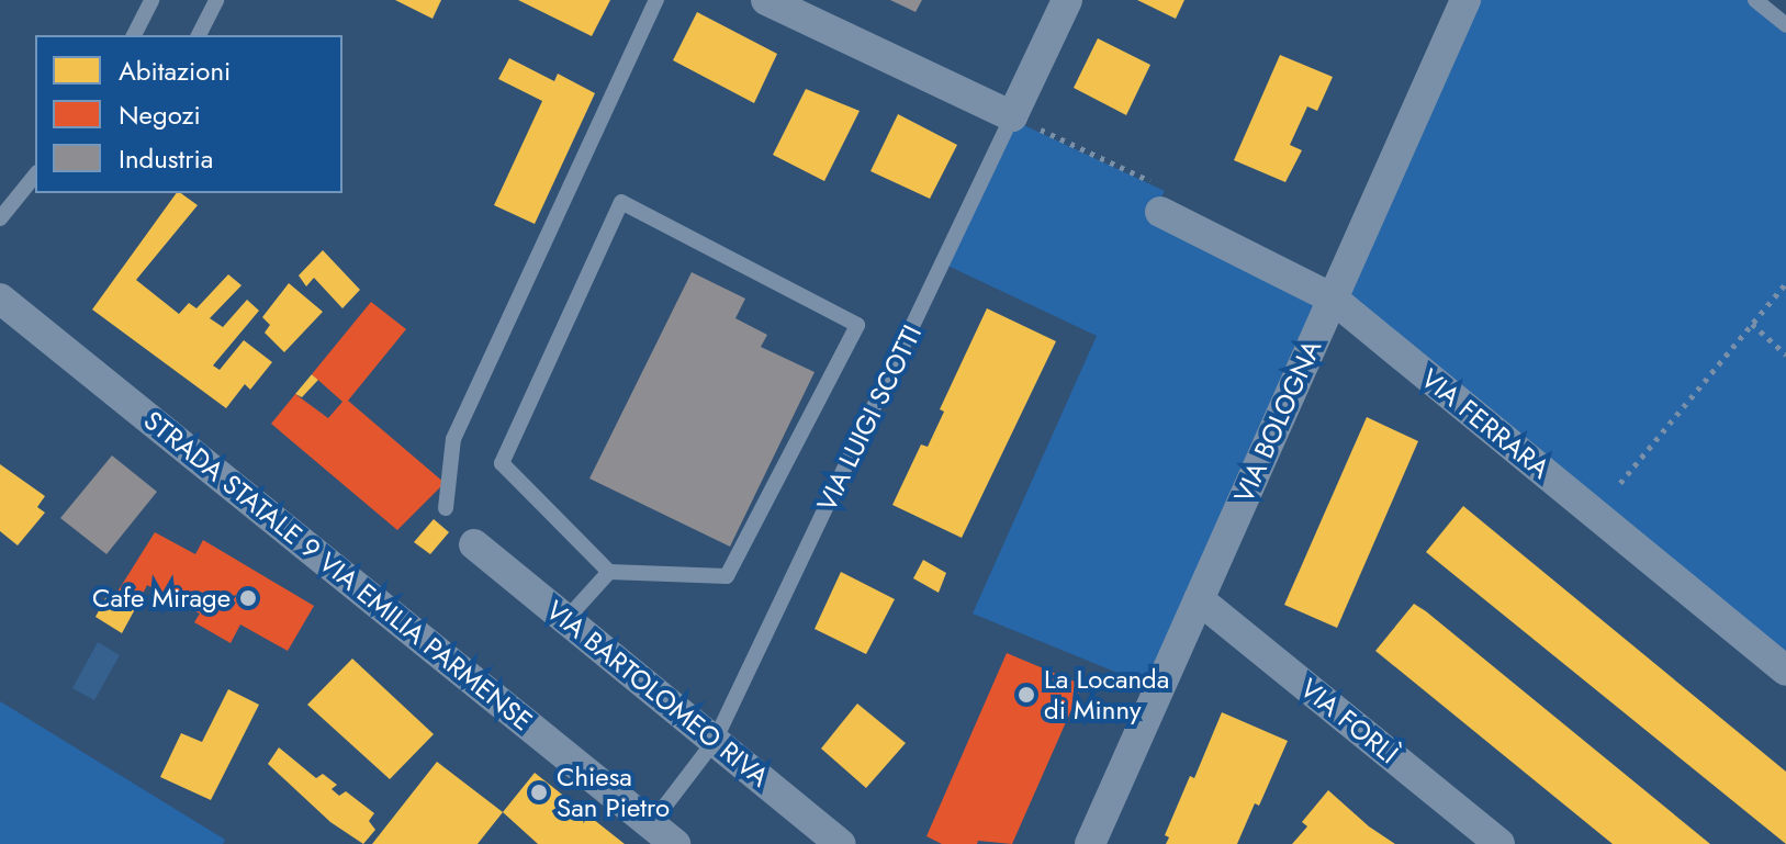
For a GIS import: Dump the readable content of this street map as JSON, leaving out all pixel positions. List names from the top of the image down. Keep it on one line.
{"streets":{"street":["VIA LUIGI SCOTTI","VIA BOLOGNA","VIA FERRARA","STRADA STATALE 9 VIA EMILIA PARMENSE","VIA BARTOLOMEO RIVA","VIA FORLÌ"]},"crossings":[["VIA LUIGI SCOTTI","STRADA STATALE 9 VIA EMILIA PARMENSE"],["VIA LUIGI SCOTTI","VIA BARTOLOMEO RIVA"],["VIA BOLOGNA","VIA FERRARA"],["VIA BOLOGNA","VIA FORLÌ"]],"places":["Cafe Mirage","La Locanda di Minny","Chiesa San Pietro"],"legend":["Abitazioni","Negozi","Industria"]}
